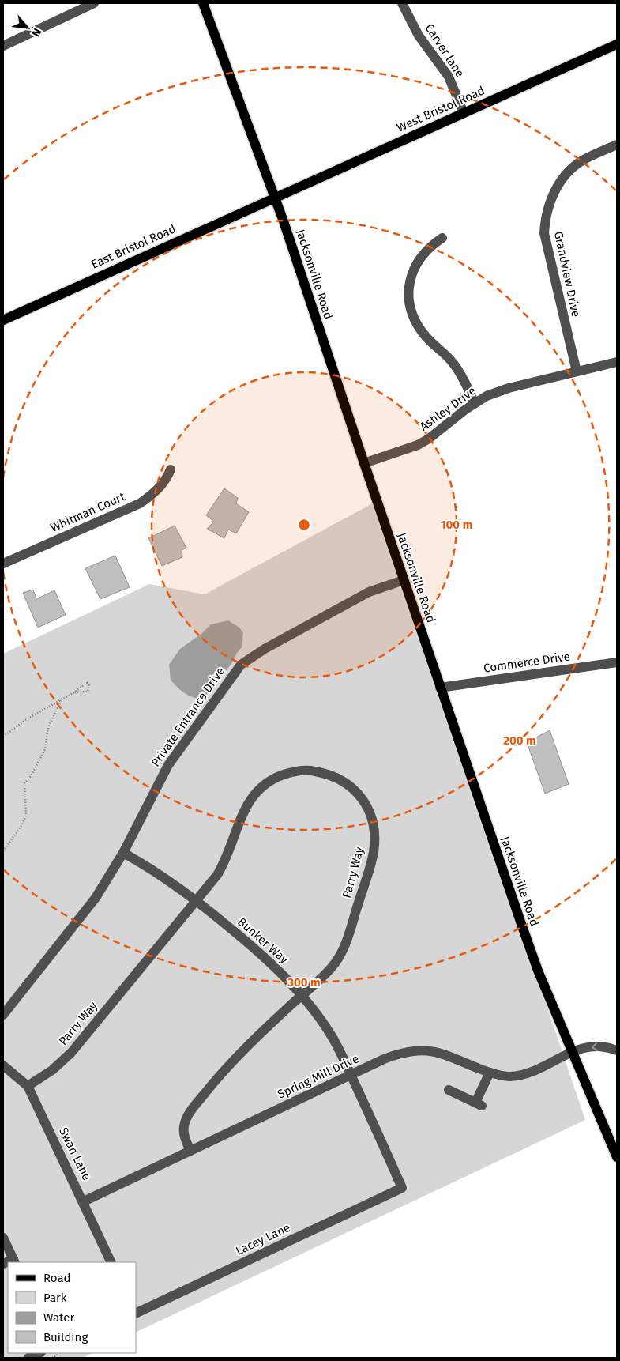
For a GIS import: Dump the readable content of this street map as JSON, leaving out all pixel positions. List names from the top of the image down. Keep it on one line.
{"streets":{"main road":["West Bristol Road","East Bristol Road","Jacksonville Road"],"street":["Carver lane","Grandview Drive","Ashley Drive","Whitman Court","Commerce Drive","Private Entrance Drive","Parry Way","Bunker Way","Spring Mill Drive","Swan Lane","Lacey Lane"]},"crossings":[["Carver lane","West Bristol Road"],["West Bristol Road","East Bristol Road"],["West Bristol Road","Jacksonville Road"],["East Bristol Road","Jacksonville Road"],["Jacksonville Road","Ashley Drive"],["Jacksonville Road","Commerce Drive"],["Jacksonville Road","Private Entrance Drive"],["Jacksonville Road","Spring Mill Drive"],["Grandview Drive","Ashley Drive"],["Private Entrance Drive","Bunker Way"],["Parry Way","Bunker Way"],["Parry Way","Spring Mill Drive"],["Parry Way","Swan Lane"],["Bunker Way","Spring Mill Drive"],["Bunker Way","Lacey Lane"],["Spring Mill Drive","Swan Lane"]],"legend":["Road","Park","Water","Building"],"north":"bottom right","rings":["100 m","200 m","300 m"]}
